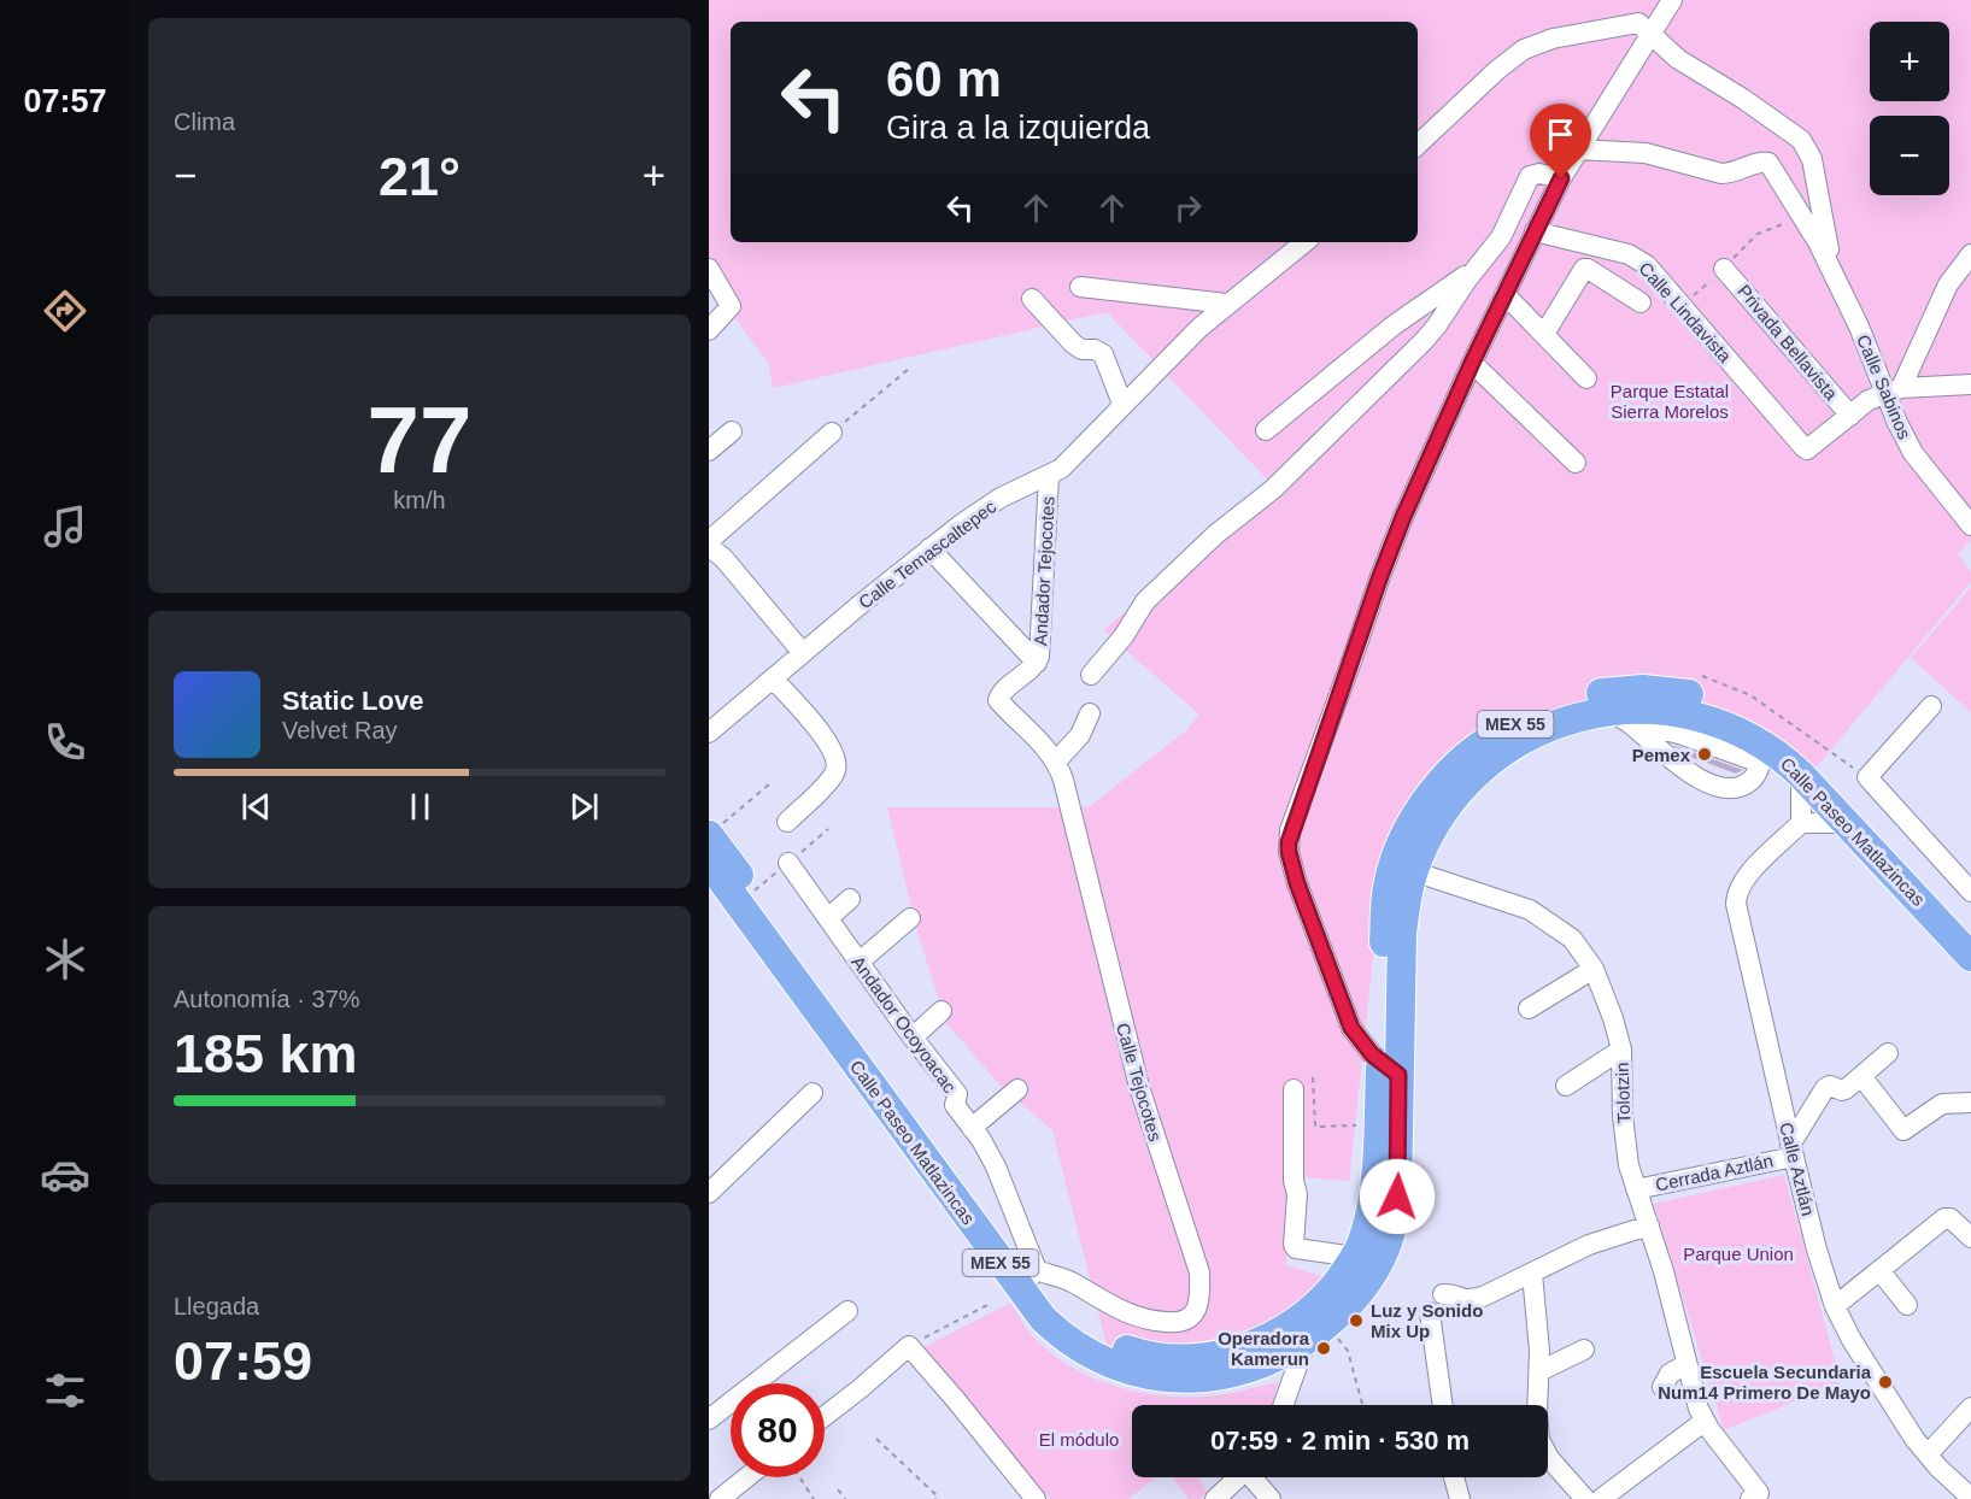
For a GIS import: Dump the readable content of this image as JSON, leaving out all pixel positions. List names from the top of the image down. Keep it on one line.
{"streets":{"highway":["MEX 55","Calle Paseo Matlazincas"],"street":["Calle Lindavista","Privada Bellavista","Calle Sabinos","Calle Temascaltepec","Andador Tejocotes","Andador Ocoyoacac","Calle Tejocotes","Tolotzin","Calle Aztlán","Cerrada Aztlán"]},"crossings":[["Calle Lindavista","Privada Bellavista"],["Calle Temascaltepec","Andador Tejocotes"],["Andador Tejocotes","Calle Tejocotes"],["Calle Paseo Matlazincas","Andador Ocoyoacac"],["Calle Paseo Matlazincas","Calle Tejocotes"],["Calle Paseo Matlazincas","Tolotzin"],["Andador Ocoyoacac","Calle Tejocotes"],["Tolotzin","Cerrada Aztlán"],["Calle Aztlán","Cerrada Aztlán"]],"parks":["Parque Estatal Sierra Morelos","Parque Union","El módulo"],"places":["Pemex","Luz y Sonido Mix Up","Operadora Kamerun","Escuela Secundaria Num14 Primero De Mayo"],"page":{"tabs":"07:57","tile":["Clima",["77","km/h"],["Autonomía · 37%","185 km"],["Llegada","07:59"]],"map_buttons":["+","−"],"turn":["60 m","Gira a la izquierda"],"heat":["−","21°","+"],"song":["Static Love","Velvet Ray"],"limit":"80","trip":"07:59 · 2 min · 530 m"}}
